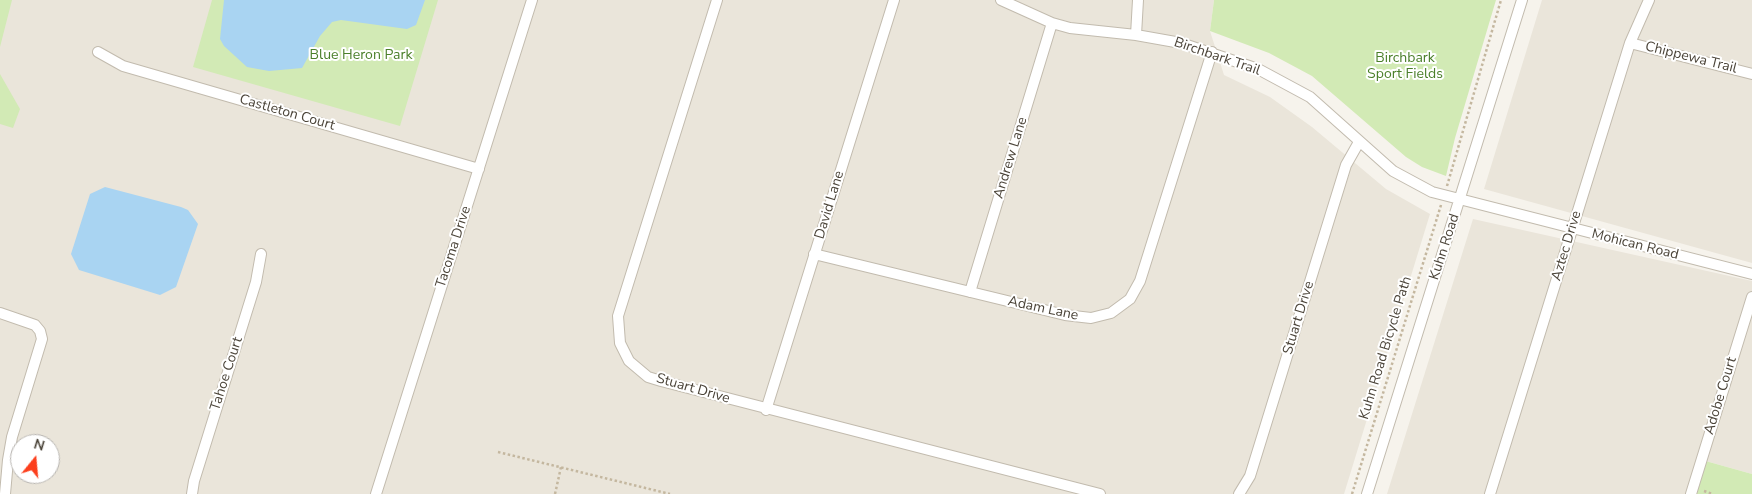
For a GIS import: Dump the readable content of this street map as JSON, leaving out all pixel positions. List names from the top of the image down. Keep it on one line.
{"streets":{"street":["Birchbark Trail","Chippewa Trail","Castleton Court","Andrew Lane","David Lane","Mohican Road","Aztec Drive","Tacoma Drive","Kuhn Road","Adam Lane","Stuart Drive","Tahoe Court","Adobe Court"],"path":["Kuhn Road Bicycle Path"]},"crossings":[["Birchbark Trail","Andrew Lane"],["Birchbark Trail","Mohican Road"],["Birchbark Trail","Kuhn Road"],["Birchbark Trail","Adam Lane"],["Birchbark Trail","Stuart Drive"],["Chippewa Trail","Aztec Drive"],["Castleton Court","Tacoma Drive"],["Andrew Lane","Adam Lane"],["David Lane","Adam Lane"],["David Lane","Stuart Drive"],["Mohican Road","Aztec Drive"],["Mohican Road","Kuhn Road"]],"parks":["Blue Heron Park","Birchbark Sport Fields"],"north":"top"}
